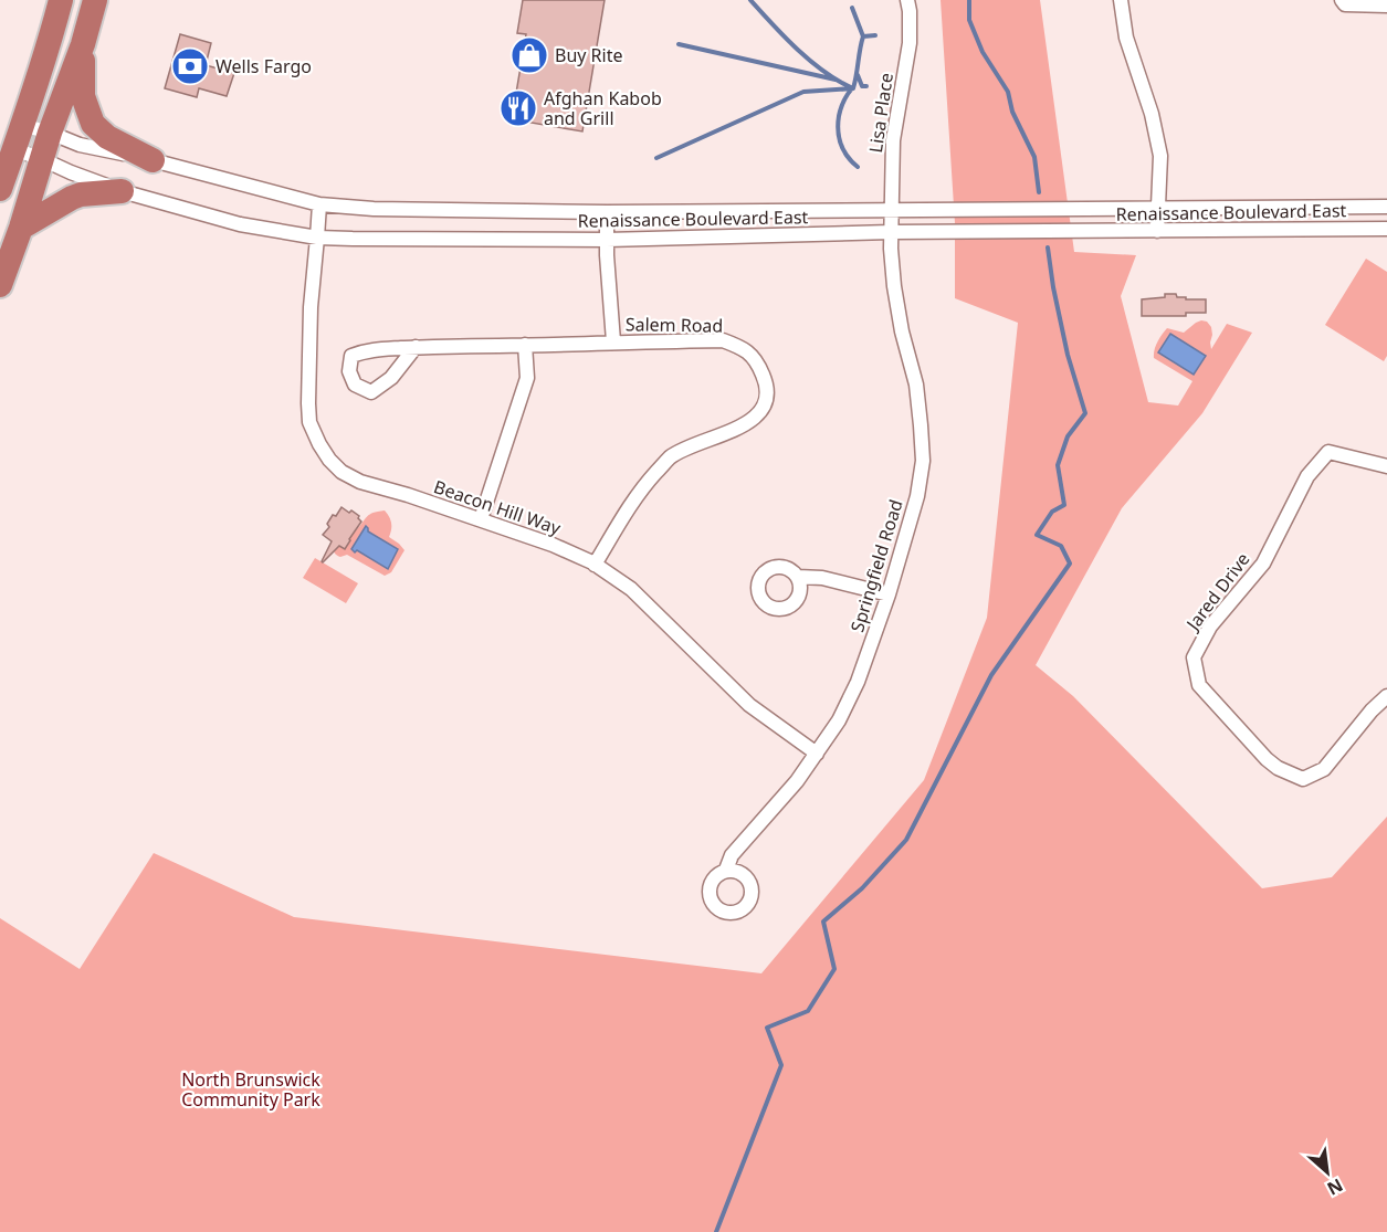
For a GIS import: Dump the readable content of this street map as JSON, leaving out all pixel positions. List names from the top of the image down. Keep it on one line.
{"streets":{"street":["Lisa Place","Renaissance Boulevard East","Salem Road","Beacon Hill Way","Springfield Road","Jared Drive"]},"crossings":[["Lisa Place","Renaissance Boulevard East"],["Lisa Place","Springfield Road"],["Renaissance Boulevard East","Beacon Hill Way"],["Renaissance Boulevard East","Springfield Road"],["Salem Road","Beacon Hill Way"],["Beacon Hill Way","Springfield Road"]],"parks":["North Brunswick Community Park"],"places":{"shop":["Buy Rite"],"bank":["Wells Fargo"],"restaurant":["Afghan Kabob and Grill"]},"north":"bottom right"}
